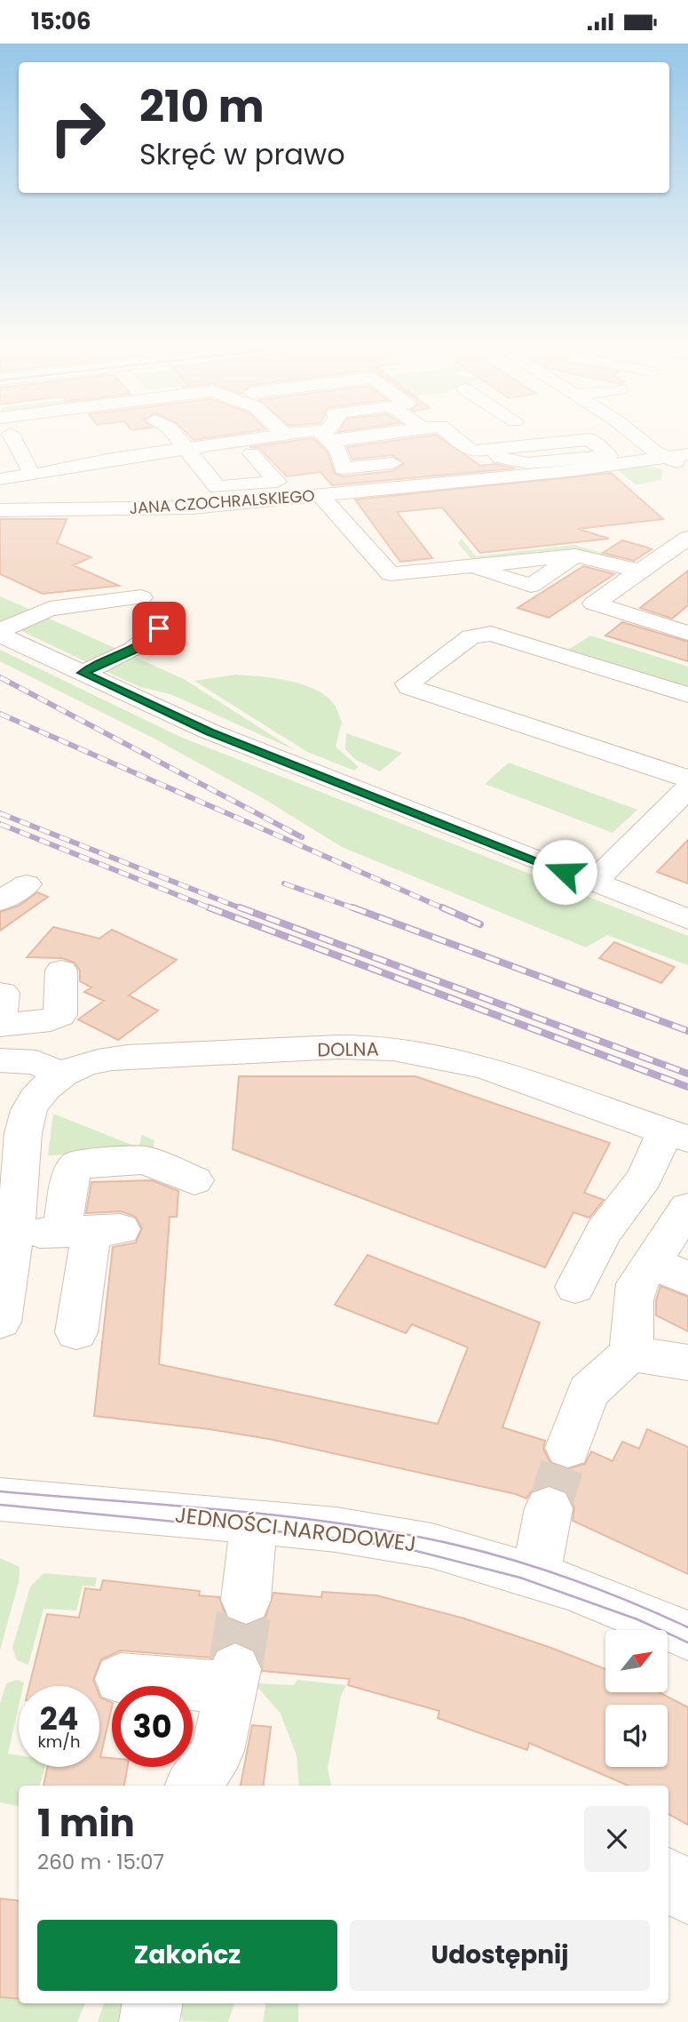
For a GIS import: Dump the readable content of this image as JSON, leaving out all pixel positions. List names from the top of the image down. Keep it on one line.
{"streets":{"street":["JANA CZOCHRALSKIEGO","DOLNA","JEDNOŚCI NARODOWEJ"]},"north":"top right","page":{"status":"15:06","turn":["210 m","Skręć w prawo"],"speed":"24 km/h","limit":"30","heading":["1 min","260 m · 15:07"],"buttons":["Zakończ","Udostępnij"]}}
